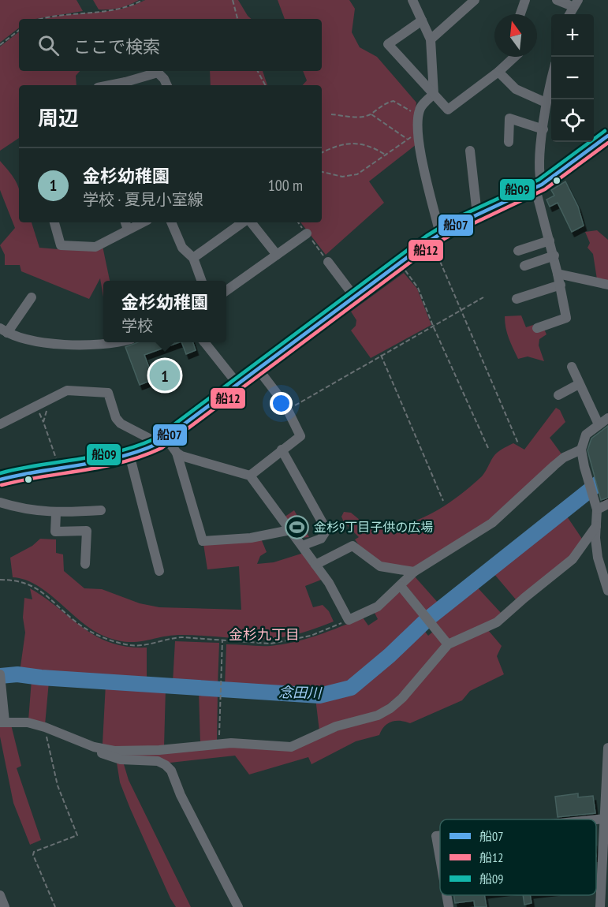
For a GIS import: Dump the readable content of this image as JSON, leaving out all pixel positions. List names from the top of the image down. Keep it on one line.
{"districts":["金杉九丁目"],"water":["念田川"],"places":{"sports":["金杉9丁目子供の広場"]},"lines":["transit line 船09","transit line 船07","transit line 船12"],"legend":["船07","船12","船09"],"north":"top","page":{"map_buttons":["+","−"],"search":"ここで検索","heading":"周辺","list":[{"mark":"1","name":"金杉幼稚園","note":"学校 · 夏見小室線","value":"100 m"}],"popup":["金杉幼稚園","学校"],"pins":"1"}}
